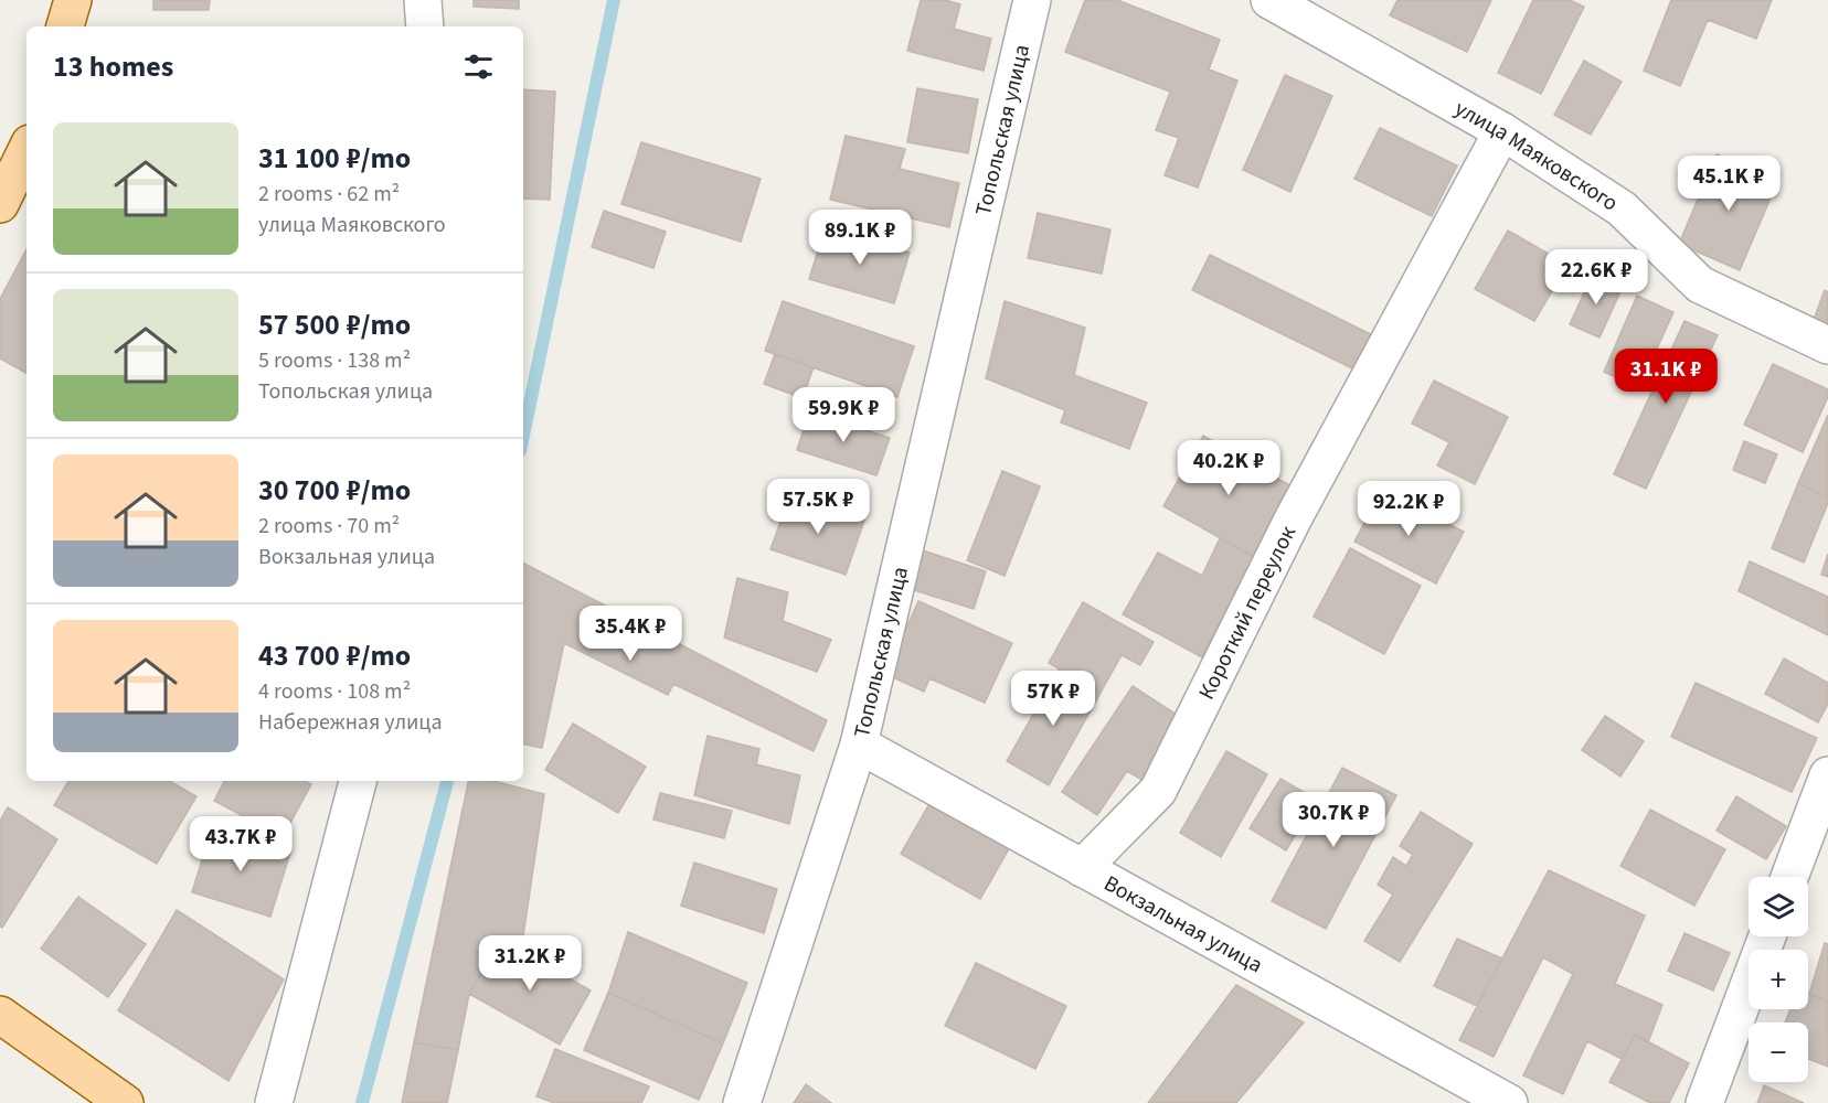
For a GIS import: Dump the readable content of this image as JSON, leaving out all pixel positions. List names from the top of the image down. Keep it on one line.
{"streets":{"street":["Топольская улица","улица Маяковского","Короткий переулок","Вокзальная улица"]},"crossings":[["Топольская улица","Вокзальная улица"],["улица Маяковского","Короткий переулок"],["Короткий переулок","Вокзальная улица"]],"page":{"heading":"13 homes","list":[{"name":"31 100 ₽/mo","note":"2 rooms · 62 m² · улица Маяковского"},{"name":"57 500 ₽/mo","note":"5 rooms · 138 m² · Топольская улица"},{"name":"30 700 ₽/mo","note":"2 rooms · 70 m² · Вокзальная улица"},{"name":"43 700 ₽/mo","note":"4 rooms · 108 m² · Набережная улица"}],"price":["45.1K ₽","89.1K ₽","22.6K ₽","31.1K ₽","59.9K ₽","40.2K ₽","57.5K ₽","92.2K ₽","35.4K ₽","57K ₽","30.7K ₽","43.7K ₽","31.2K ₽"],"map_buttons":["+","−"]}}
